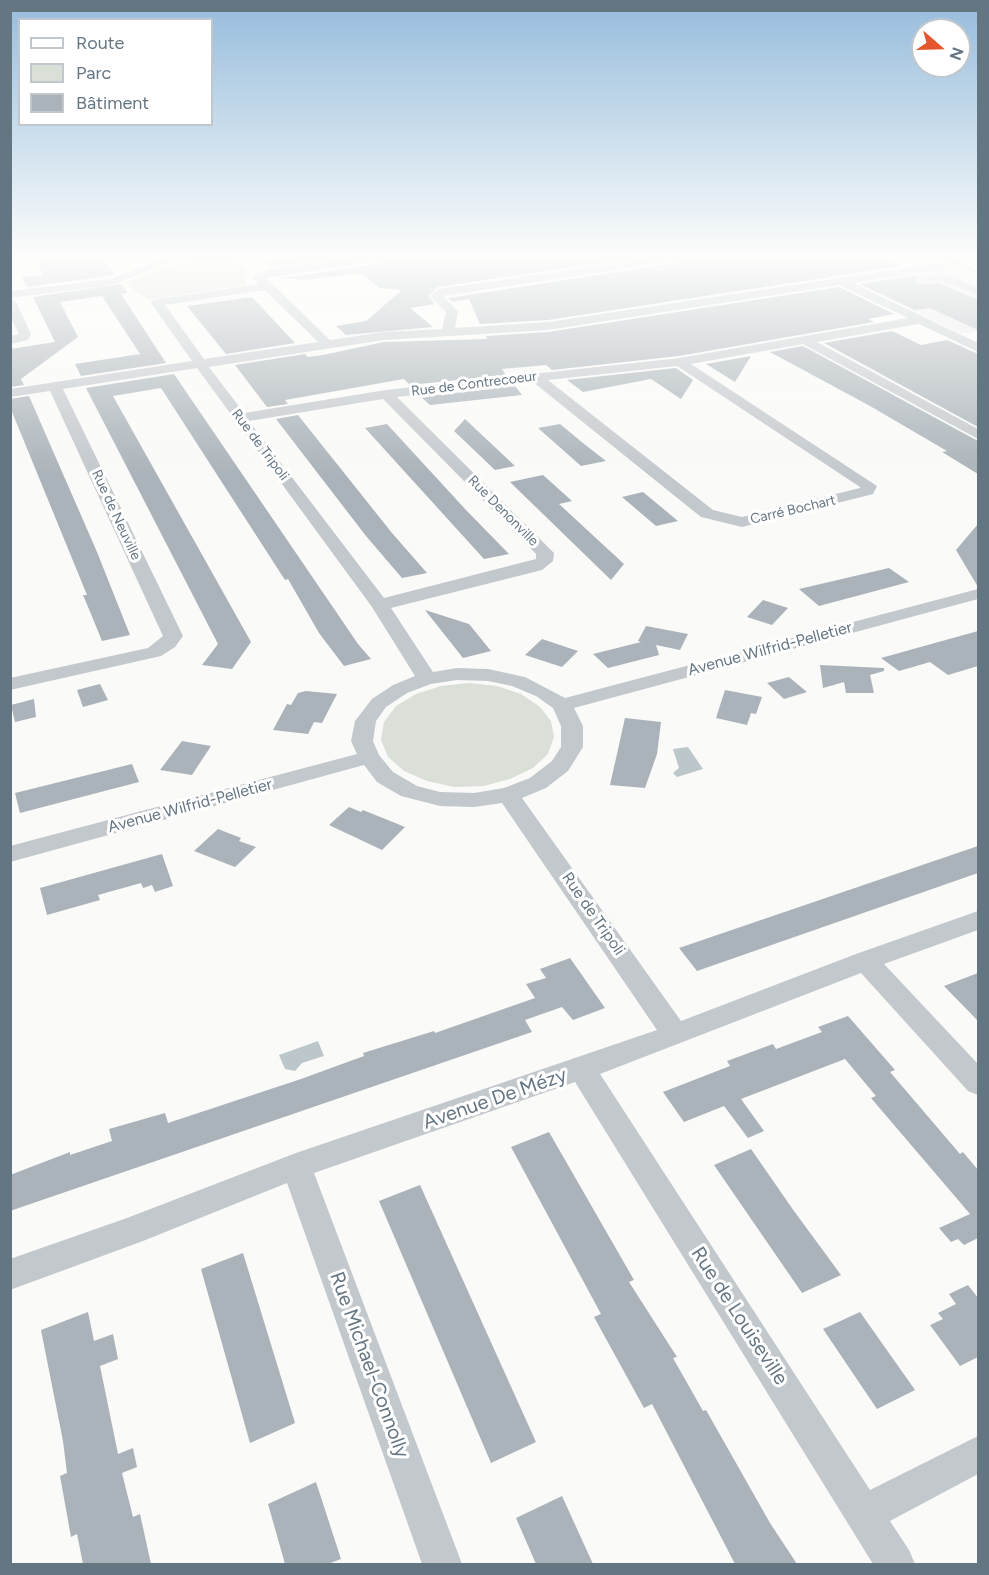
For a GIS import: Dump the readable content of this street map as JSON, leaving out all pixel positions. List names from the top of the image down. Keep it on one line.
{"streets":{"street":["Rue de Contrecoeur","Rue de Tripoli","Carré Bochart","Rue Denonville","Rue de Neuville","Avenue Wilfrid-Pelletier","Avenue De Mézy","Rue de Louiseville","Rue Michael-Connolly"]},"crossings":[["Rue de Contrecoeur","Rue de Tripoli"],["Rue de Contrecoeur","Carré Bochart"],["Rue de Contrecoeur","Rue Denonville"],["Rue de Tripoli","Rue Denonville"],["Rue de Tripoli","Avenue Wilfrid-Pelletier"],["Rue de Tripoli","Avenue De Mézy"],["Avenue De Mézy","Rue de Louiseville"],["Avenue De Mézy","Rue Michael-Connolly"]],"legend":["Route","Parc","Bâtiment"],"north":"right"}
